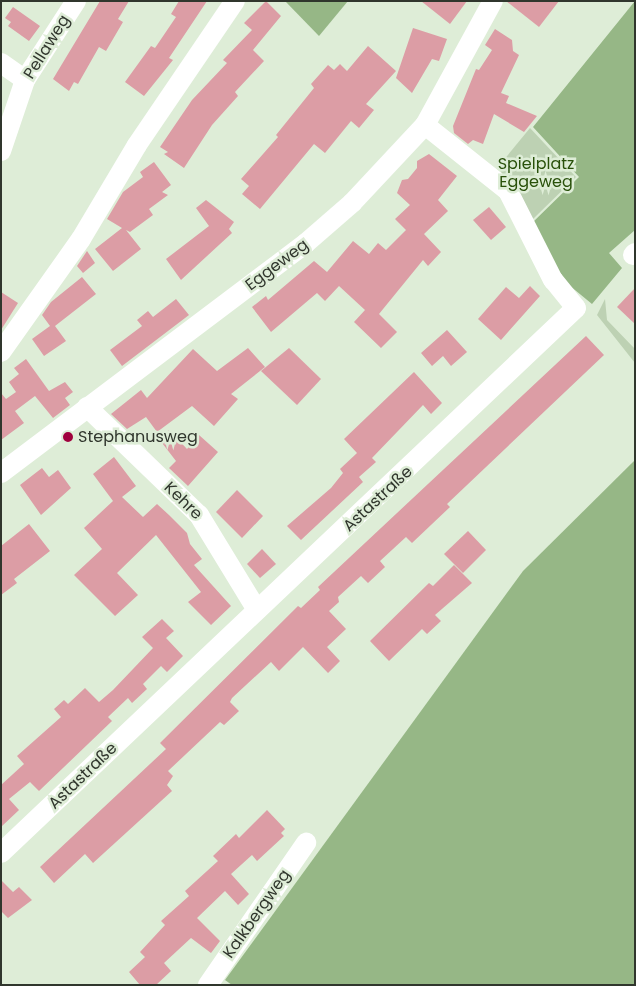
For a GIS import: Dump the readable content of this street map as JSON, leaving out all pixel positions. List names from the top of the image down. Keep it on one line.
{"streets":{"street":["Pellaweg","Eggeweg","Astastraße","Kehre","Kalkbergweg"]},"crossings":[["Eggeweg","Astastraße"],["Eggeweg","Kehre"],["Astastraße","Kehre"]],"parks":["Spielplatz Eggeweg"],"places":["Stephanusweg"]}
